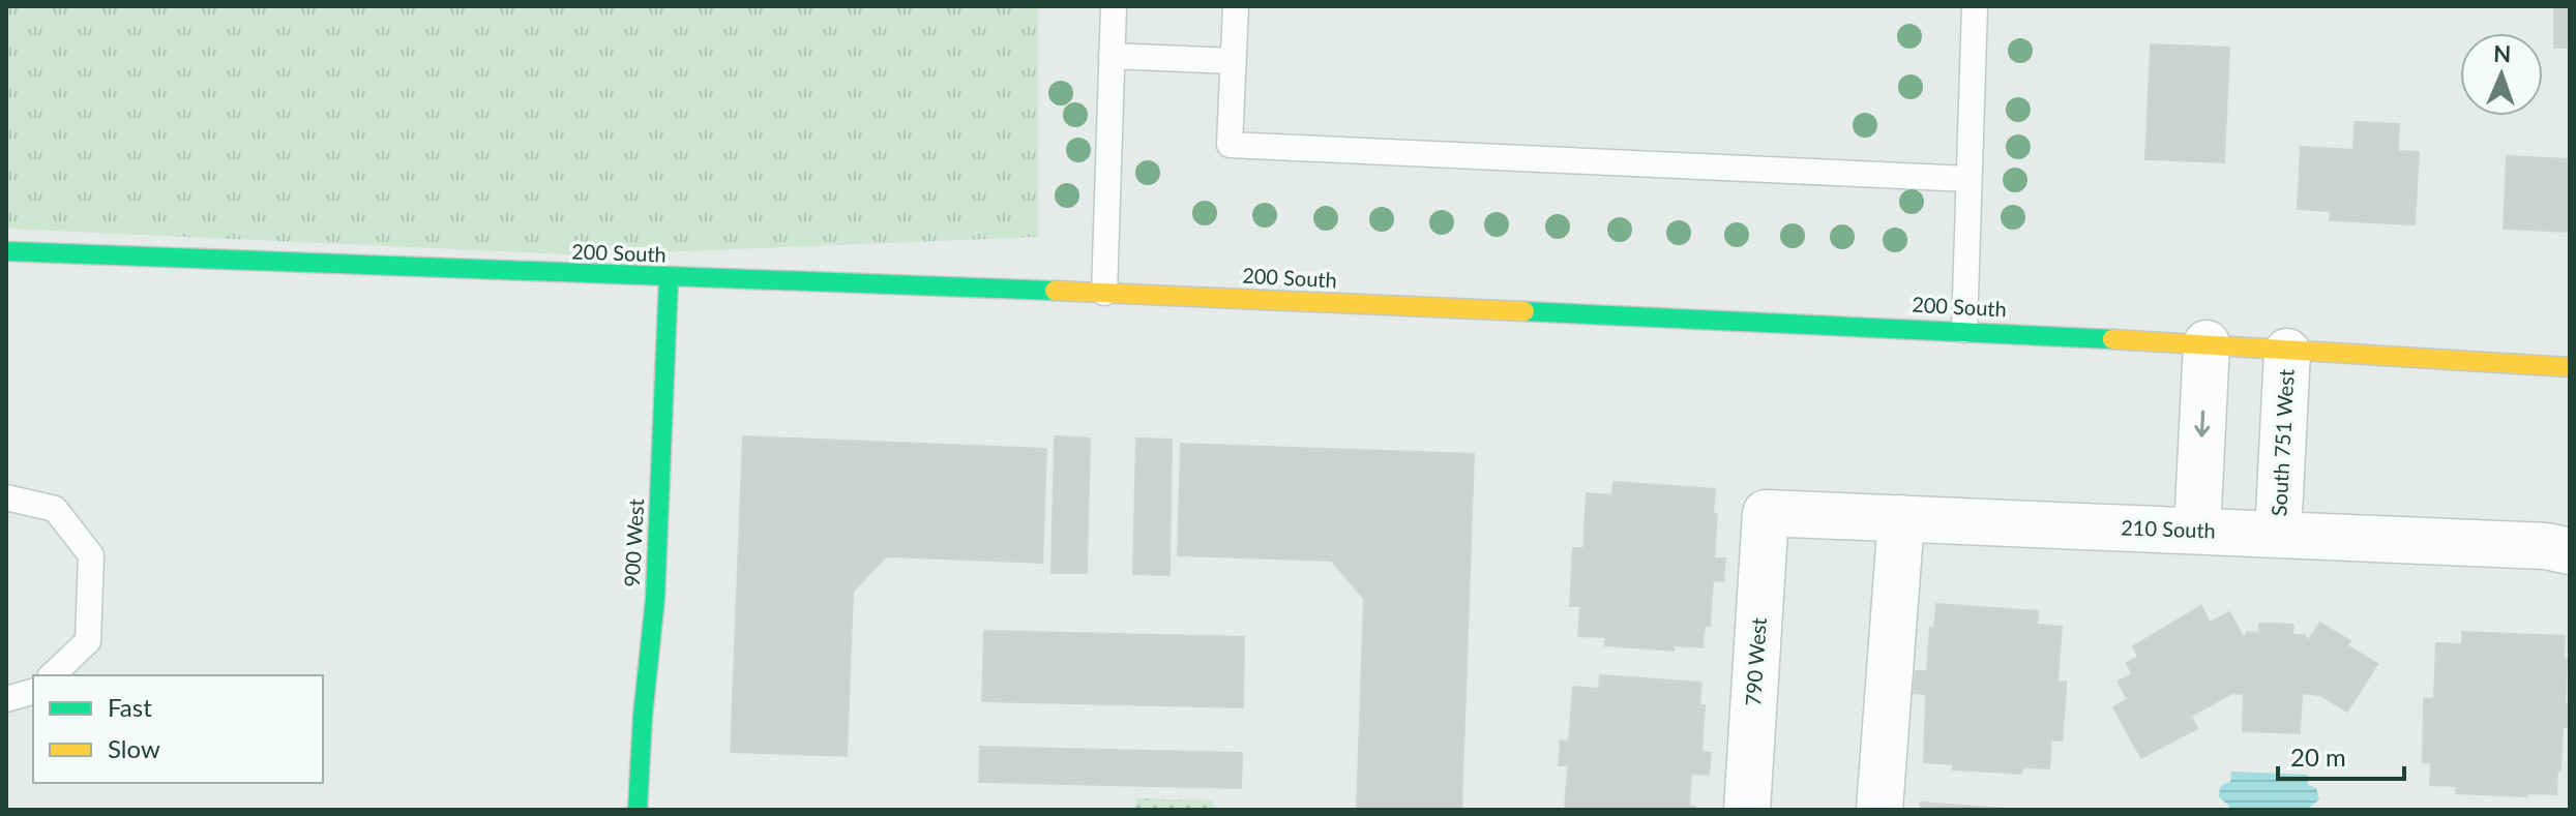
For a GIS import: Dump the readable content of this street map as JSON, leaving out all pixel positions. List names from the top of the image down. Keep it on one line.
{"streets":{"street":["200 South","South 751 West","210 South","900 West","790 West"]},"crossings":[["200 South","South 751 West"],["200 South","900 West"],["South 751 West","210 South"],["210 South","790 West"]],"legend":["Fast","Slow"],"scale_bar":"20 m","north":"top"}
